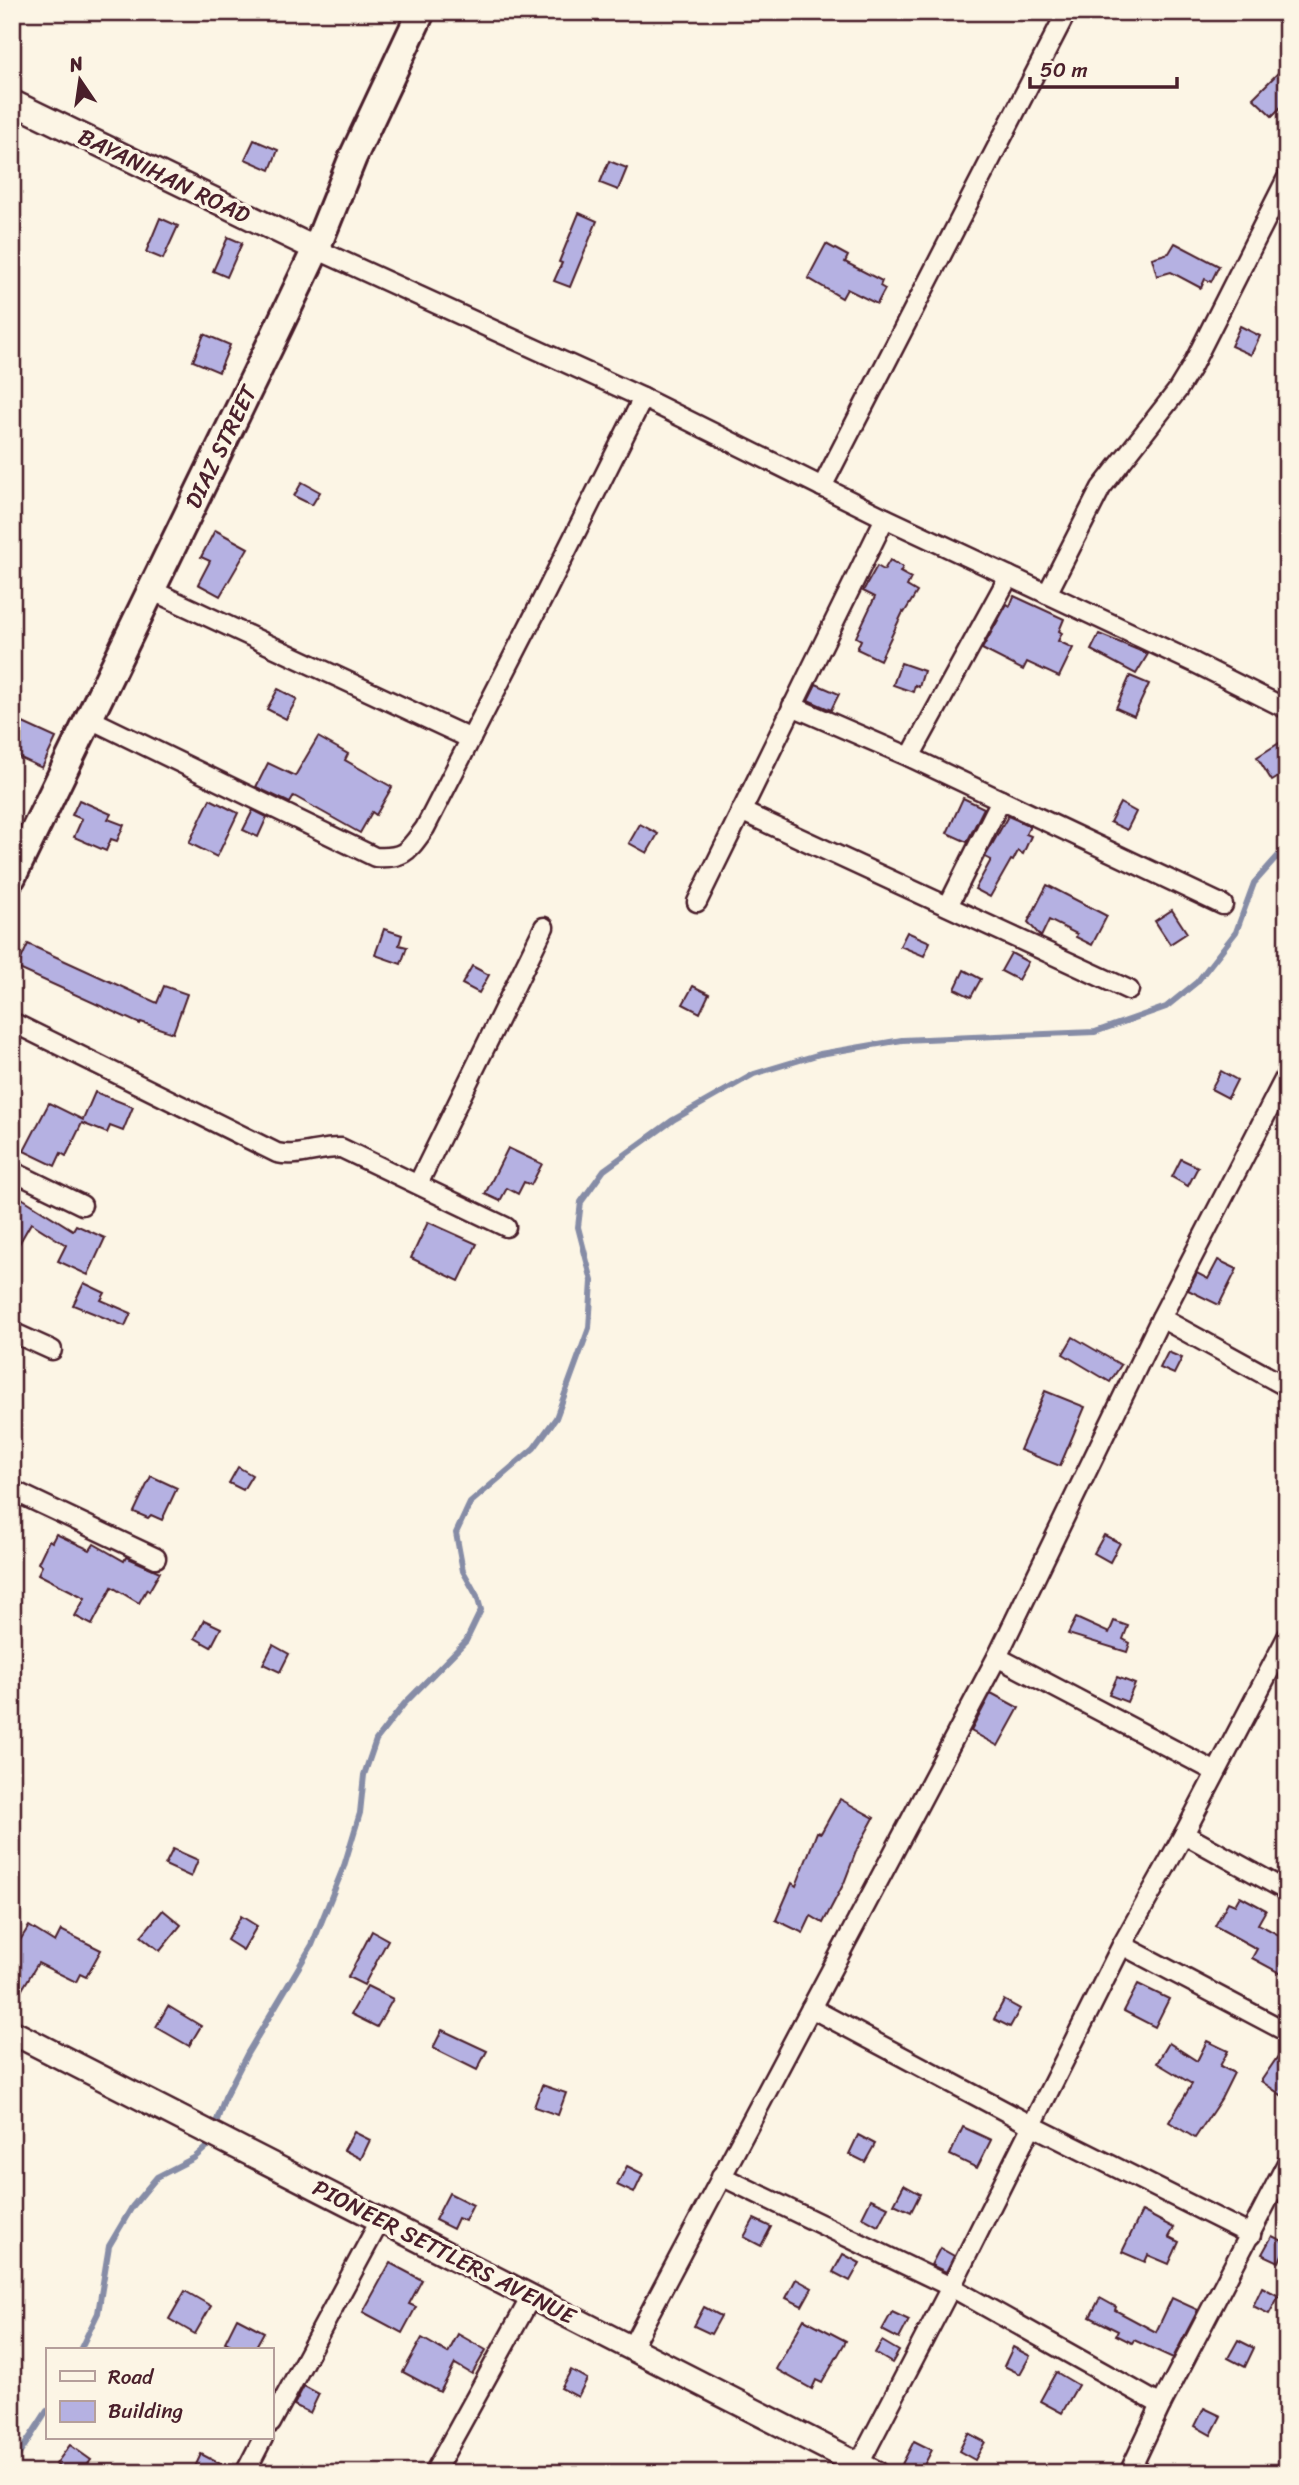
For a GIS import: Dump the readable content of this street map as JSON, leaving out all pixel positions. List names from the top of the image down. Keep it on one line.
{"streets":{"main road":["DIAZ STREET"],"street":["BAYANIHAN ROAD","PIONEER SETTLERS AVENUE"]},"crossings":[["BAYANIHAN ROAD","DIAZ STREET"]],"legend":["Road","Building"],"scale_bar":"50 m","north":"top"}
